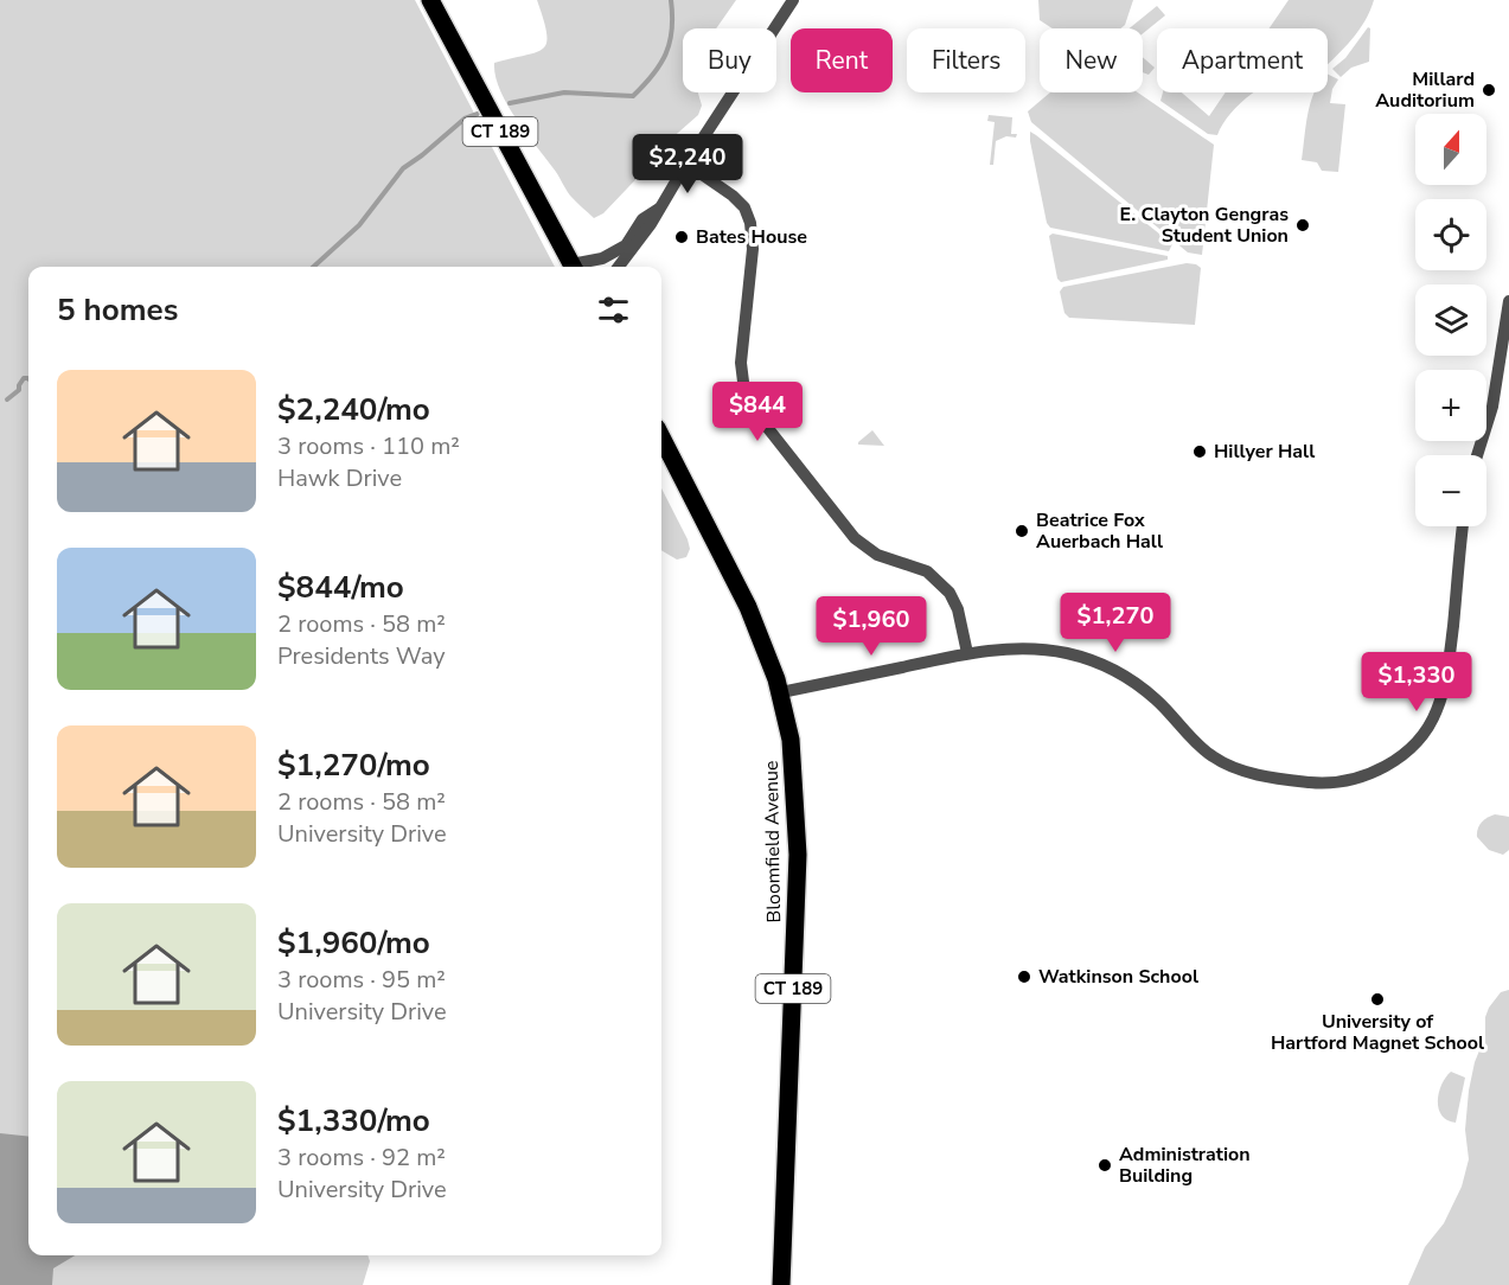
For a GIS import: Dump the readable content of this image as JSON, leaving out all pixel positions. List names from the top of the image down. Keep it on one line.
{"streets":{"main road":["CT 189","Bloomfield Avenue"]},"places":["Millard Auditorium","E. Clayton Gengras Student Union","Bates House","Hillyer Hall","Beatrice Fox Auerbach Hall","Watkinson School","University of Hartford Magnet School","Administration Building"],"north":"top","page":{"chip":["Buy","Rent","Filters","New","Apartment"],"map_buttons":["+","−"],"price":["$2,240","$844","$1,270","$1,960","$1,330"],"heading":"5 homes","list":[{"name":"$2,240/mo","note":"3 rooms · 110 m² · Hawk Drive"},{"name":"$844/mo","note":"2 rooms · 58 m² · Presidents Way"},{"name":"$1,270/mo","note":"2 rooms · 58 m² · University Drive"},{"name":"$1,960/mo","note":"3 rooms · 95 m² · University Drive"},{"name":"$1,330/mo","note":"3 rooms · 92 m² · University Drive"}]}}
